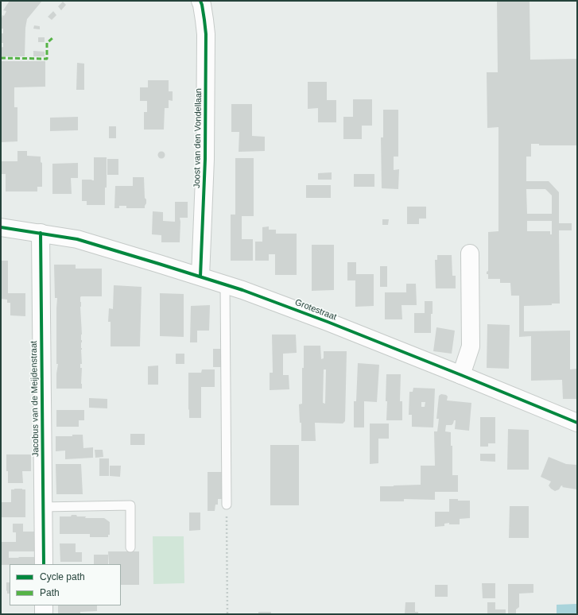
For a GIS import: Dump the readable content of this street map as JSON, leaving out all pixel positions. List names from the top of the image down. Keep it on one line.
{"streets":{"street":["Joost van den Vondellaan","Grotestraat","Jacobus van de Meijdenstraat"]},"crossings":[["Joost van den Vondellaan","Grotestraat"],["Grotestraat","Jacobus van de Meijdenstraat"]],"legend":["Cycle path","Path"]}
